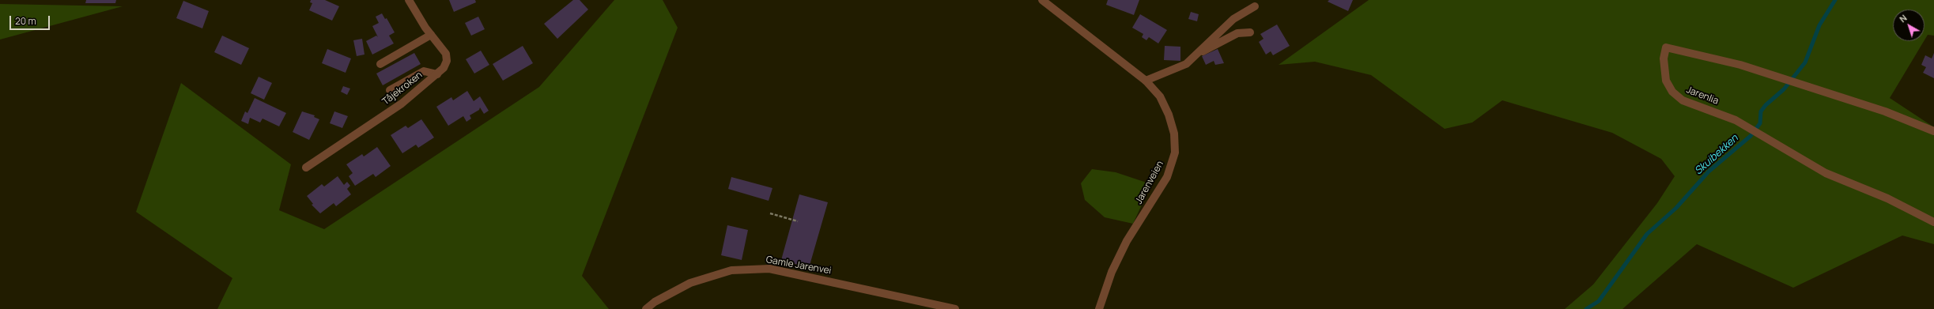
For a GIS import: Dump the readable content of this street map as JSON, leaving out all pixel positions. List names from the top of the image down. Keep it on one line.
{"streets":{"street":["Tåjekroken","Jarenlia","Jarenveien","Gamle Jarenvei"]},"water":["Skuibekken"],"scale_bar":"20 m","north":"top left"}
